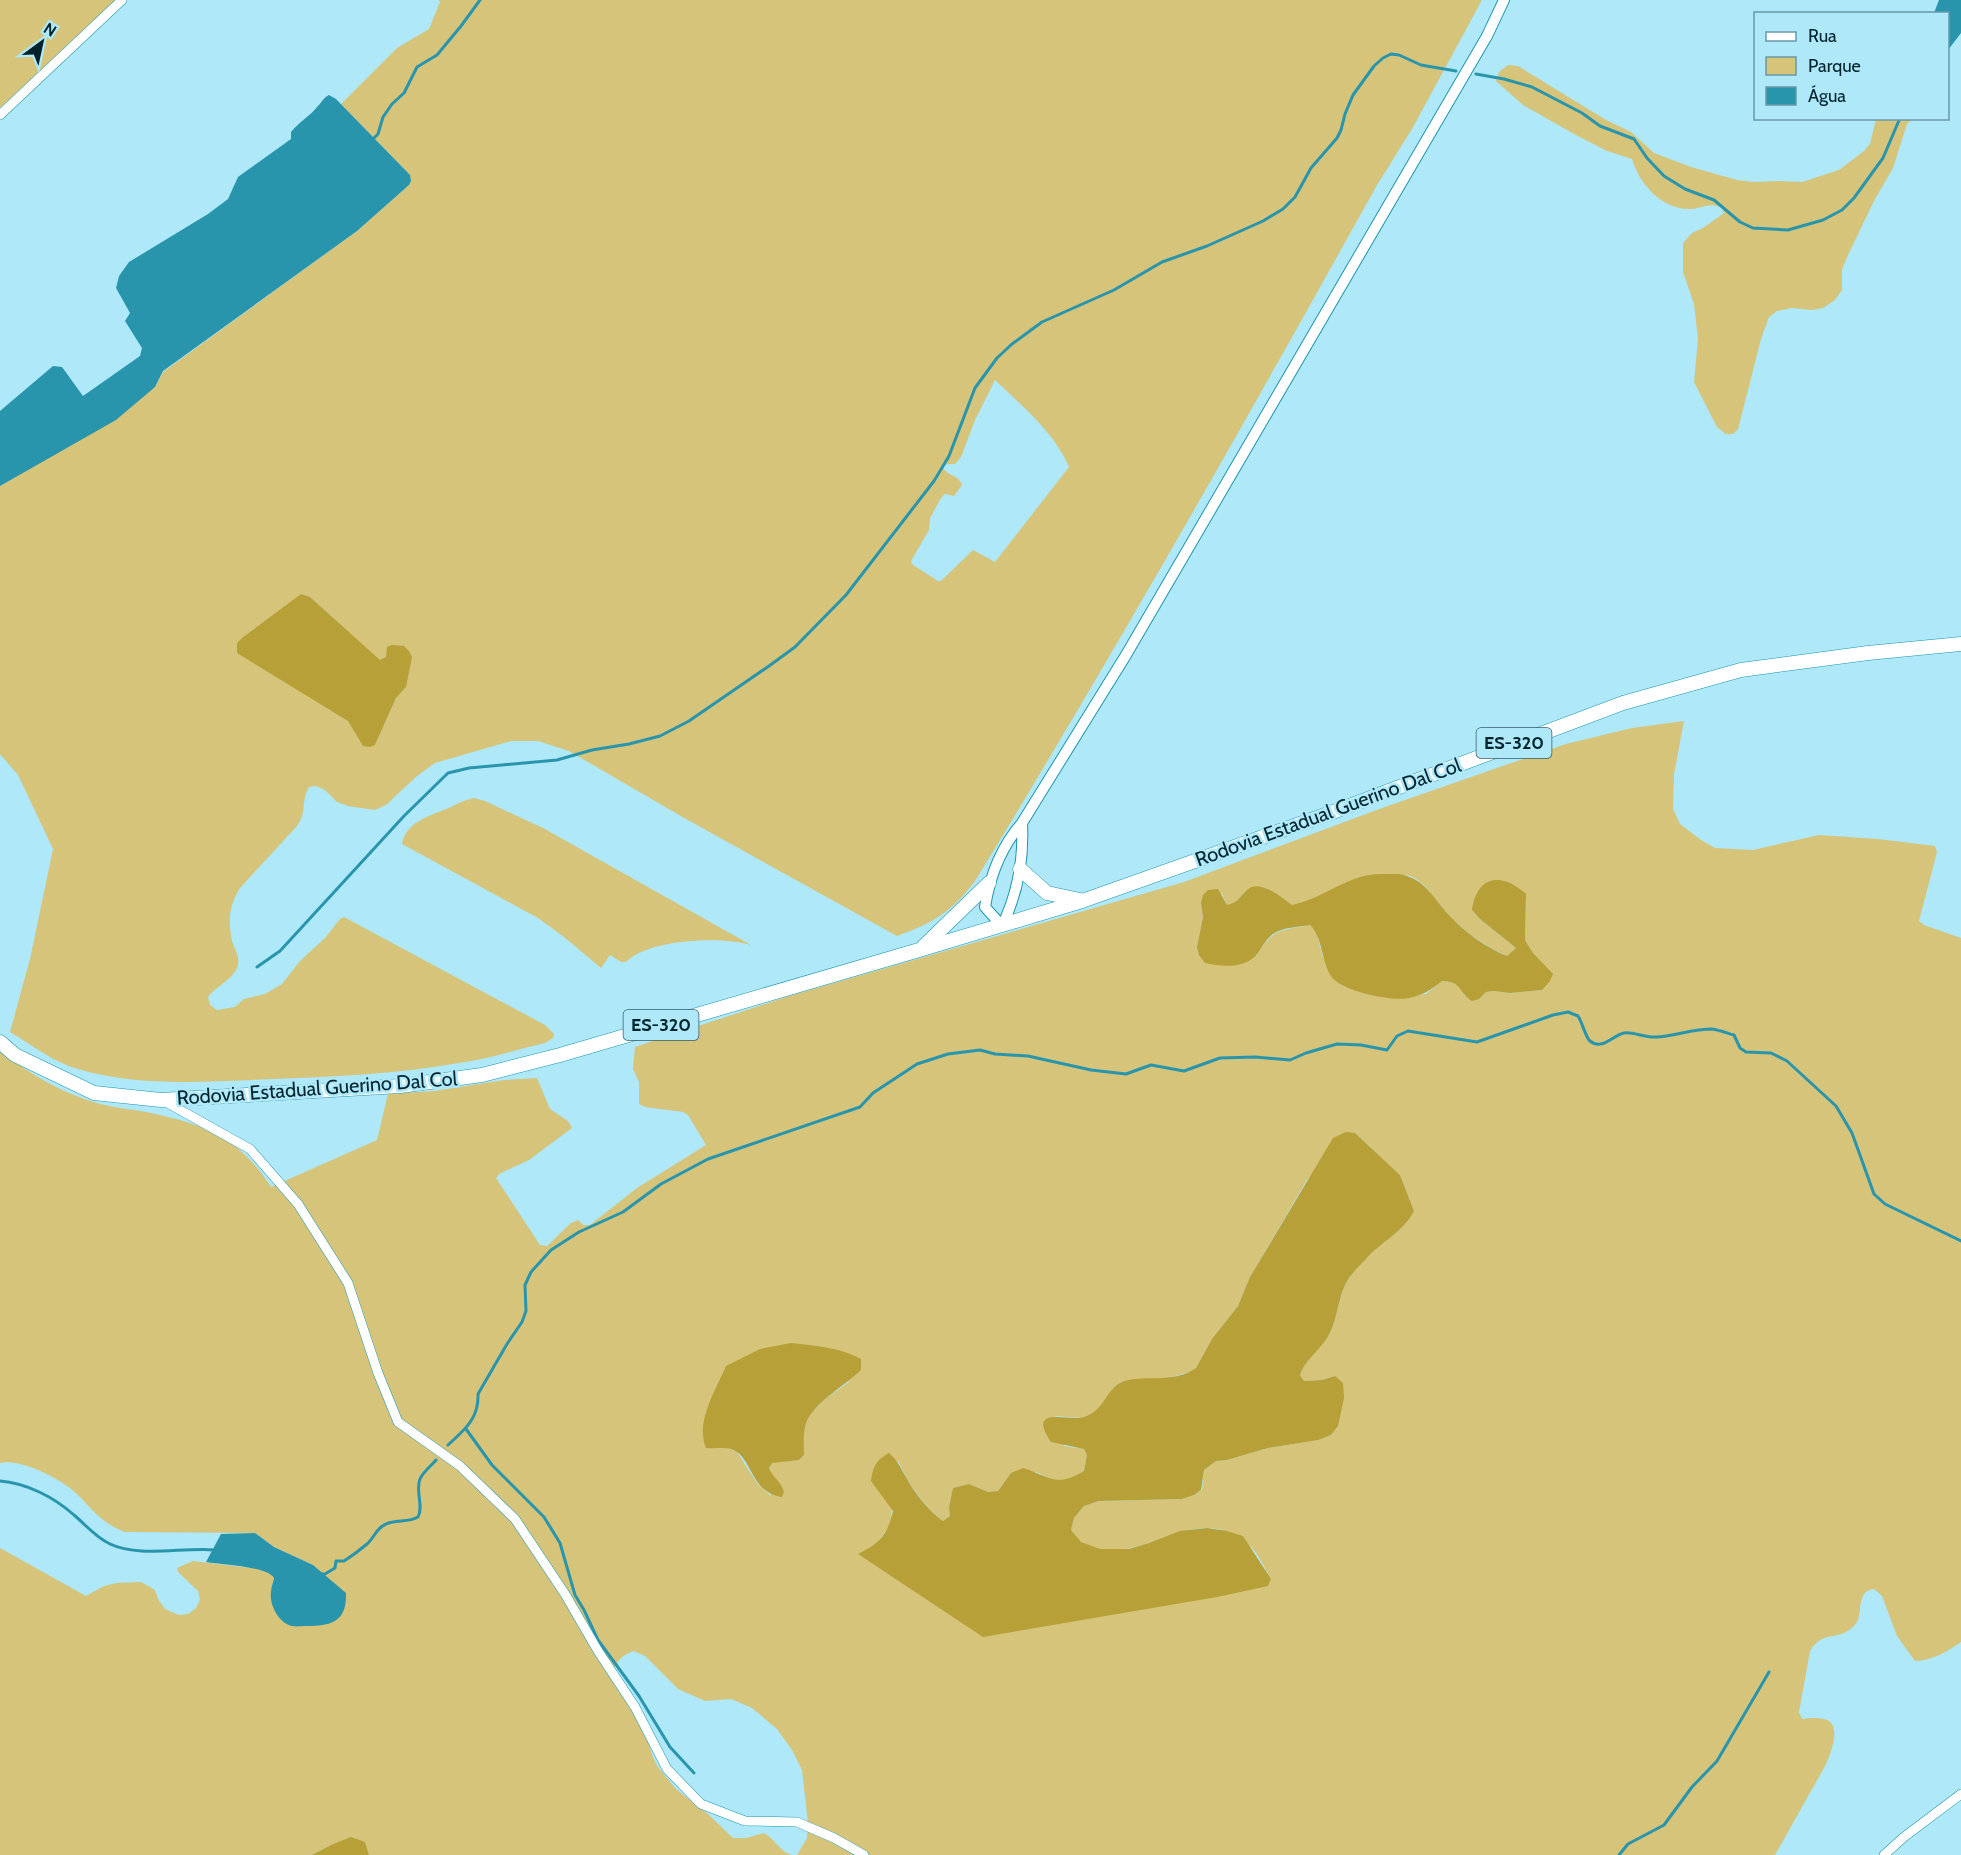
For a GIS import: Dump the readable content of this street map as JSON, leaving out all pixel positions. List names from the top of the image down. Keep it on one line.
{"streets":{"main road":["ES-320","Rodovia Estadual Guerino Dal Col"]},"crossings":[["ES-320","Rodovia Estadual Guerino Dal Col"]],"legend":["Rua","Parque","Água"],"north":"top right"}
